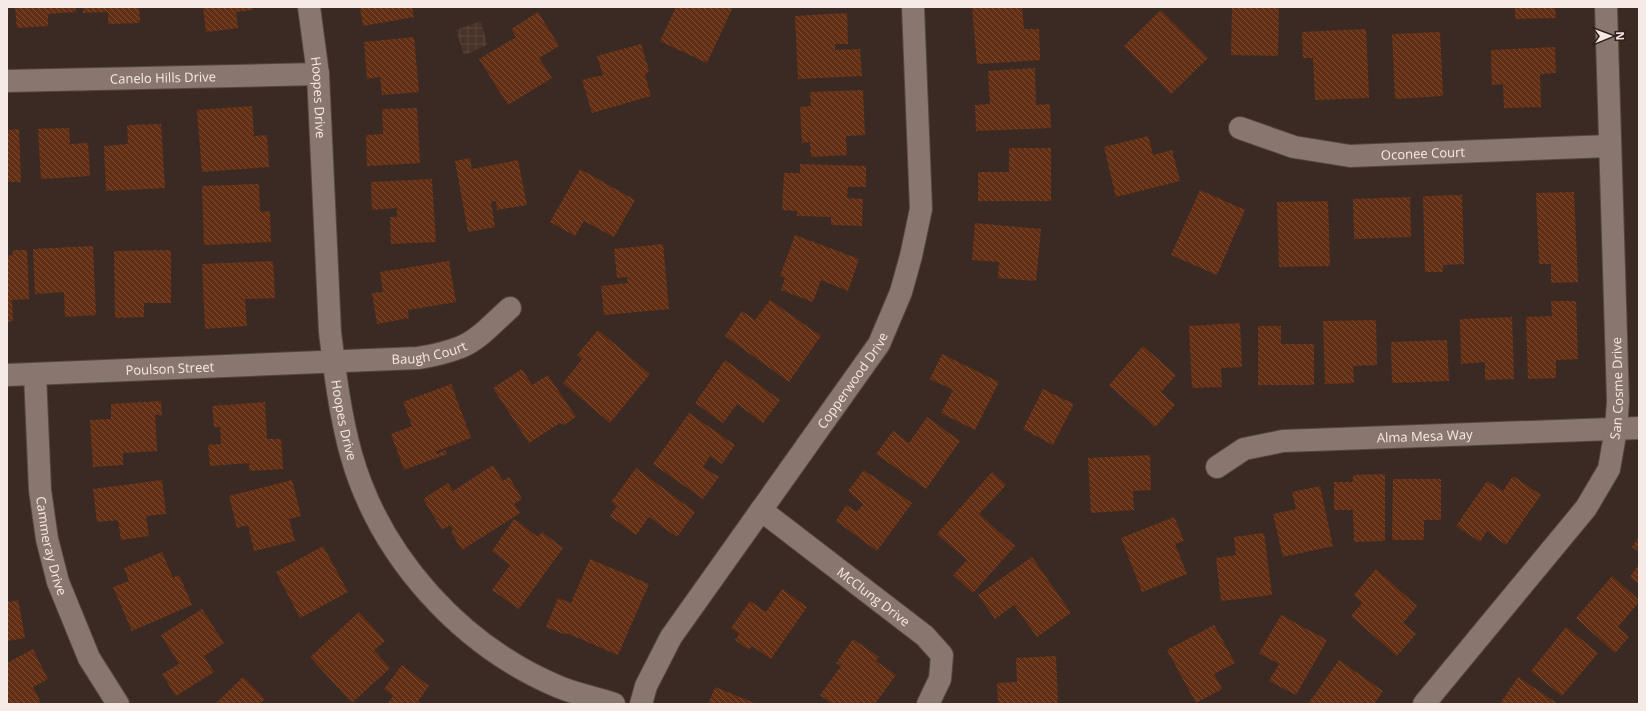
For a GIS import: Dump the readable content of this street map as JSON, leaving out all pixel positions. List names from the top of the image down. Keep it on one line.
{"streets":{"street":["Canelo Hills Drive","Hoopes Drive","Oconee Court","Baugh Court","Poulson Street","Copperwood Drive","San Cosme Drive","Alma Mesa Way","Cammeray Drive","McClung Drive"]},"crossings":[["Canelo Hills Drive","Hoopes Drive"],["Hoopes Drive","Baugh Court"],["Hoopes Drive","Poulson Street"],["Oconee Court","San Cosme Drive"],["Baugh Court","Poulson Street"],["Poulson Street","Cammeray Drive"],["Copperwood Drive","McClung Drive"],["San Cosme Drive","Alma Mesa Way"]],"north":"right"}
